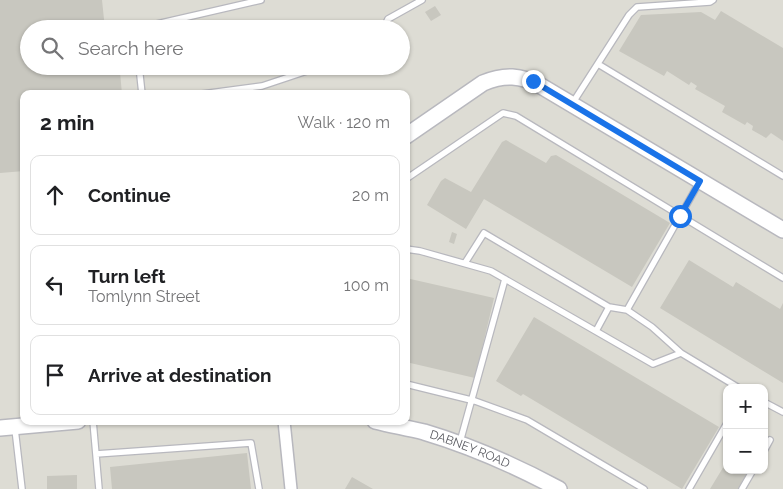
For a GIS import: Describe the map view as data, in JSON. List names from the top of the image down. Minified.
{"streets":{"street":["DABNEY ROAD"]},"page":{"search":"Search here","heading":["2 min","Walk · 120 m"],"list":[["Continue","20 m"],["Turn left","Tomlynn Street","100 m"],"Arrive at destination"],"map_buttons":["+","−"]}}
